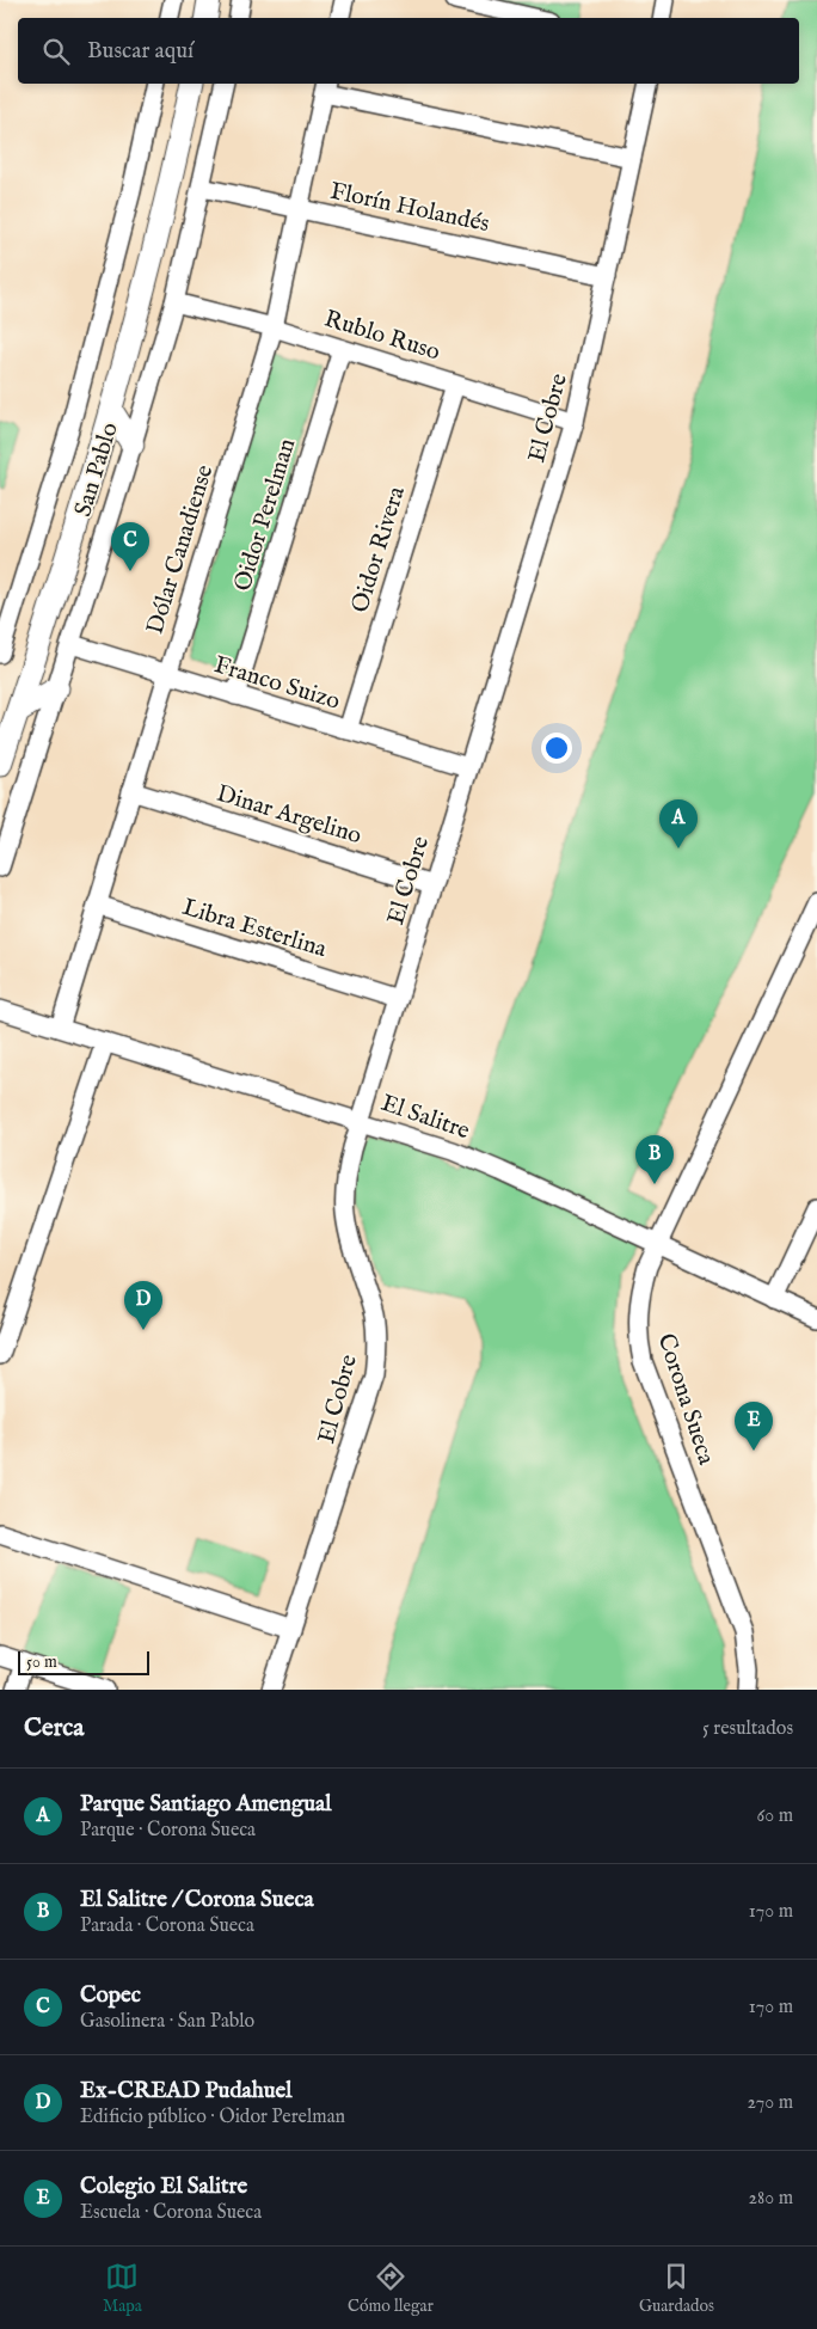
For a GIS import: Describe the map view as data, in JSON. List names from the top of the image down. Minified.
{"streets":{"main road":["San Pablo"],"street":["Florín Holandés","Rublo Ruso","El Cobre","Oidor Perelman","Dólar Canadiense","Oidor Rivera","Franco Suizo","Dinar Argelino","Libra Esterlina","El Salitre","Corona Sueca"]},"crossings":[["Florín Holandés","El Cobre"],["Florín Holandés","San Pablo"],["Florín Holandés","Dólar Canadiense"],["Rublo Ruso","El Cobre"],["Rublo Ruso","San Pablo"],["Rublo Ruso","Oidor Perelman"],["Rublo Ruso","Dólar Canadiense"],["Rublo Ruso","Oidor Rivera"],["El Cobre","Franco Suizo"],["El Cobre","Dinar Argelino"],["El Cobre","Libra Esterlina"],["El Cobre","El Salitre"],["San Pablo","Franco Suizo"],["Oidor Perelman","Franco Suizo"],["Dólar Canadiense","Franco Suizo"],["Dólar Canadiense","Dinar Argelino"],["Dólar Canadiense","Libra Esterlina"],["Dólar Canadiense","El Salitre"],["Oidor Rivera","Franco Suizo"],["El Salitre","Corona Sueca"]],"scale_bar":"50 m","page":{"search":"Buscar aquí","pins":["C","A","B","D","E"],"scale":"50 m","heading":["Cerca","5 resultados"],"list":[{"mark":"A","name":"Parque Santiago Amengual","note":"Parque · Corona Sueca","value":"60 m"},{"mark":"B","name":"El Salitre / Corona Sueca","note":"Parada · Corona Sueca","value":"170 m"},{"mark":"C","name":"Copec","note":"Gasolinera · San Pablo","value":"170 m"},{"mark":"D","name":"Ex-CREAD Pudahuel","note":"Edificio público · Oidor Perelman","value":"270 m"},{"mark":"E","name":"Colegio El Salitre","note":"Escuela · Corona Sueca","value":"280 m"}],"nav":["Mapa","Cómo llegar","Guardados"]}}
